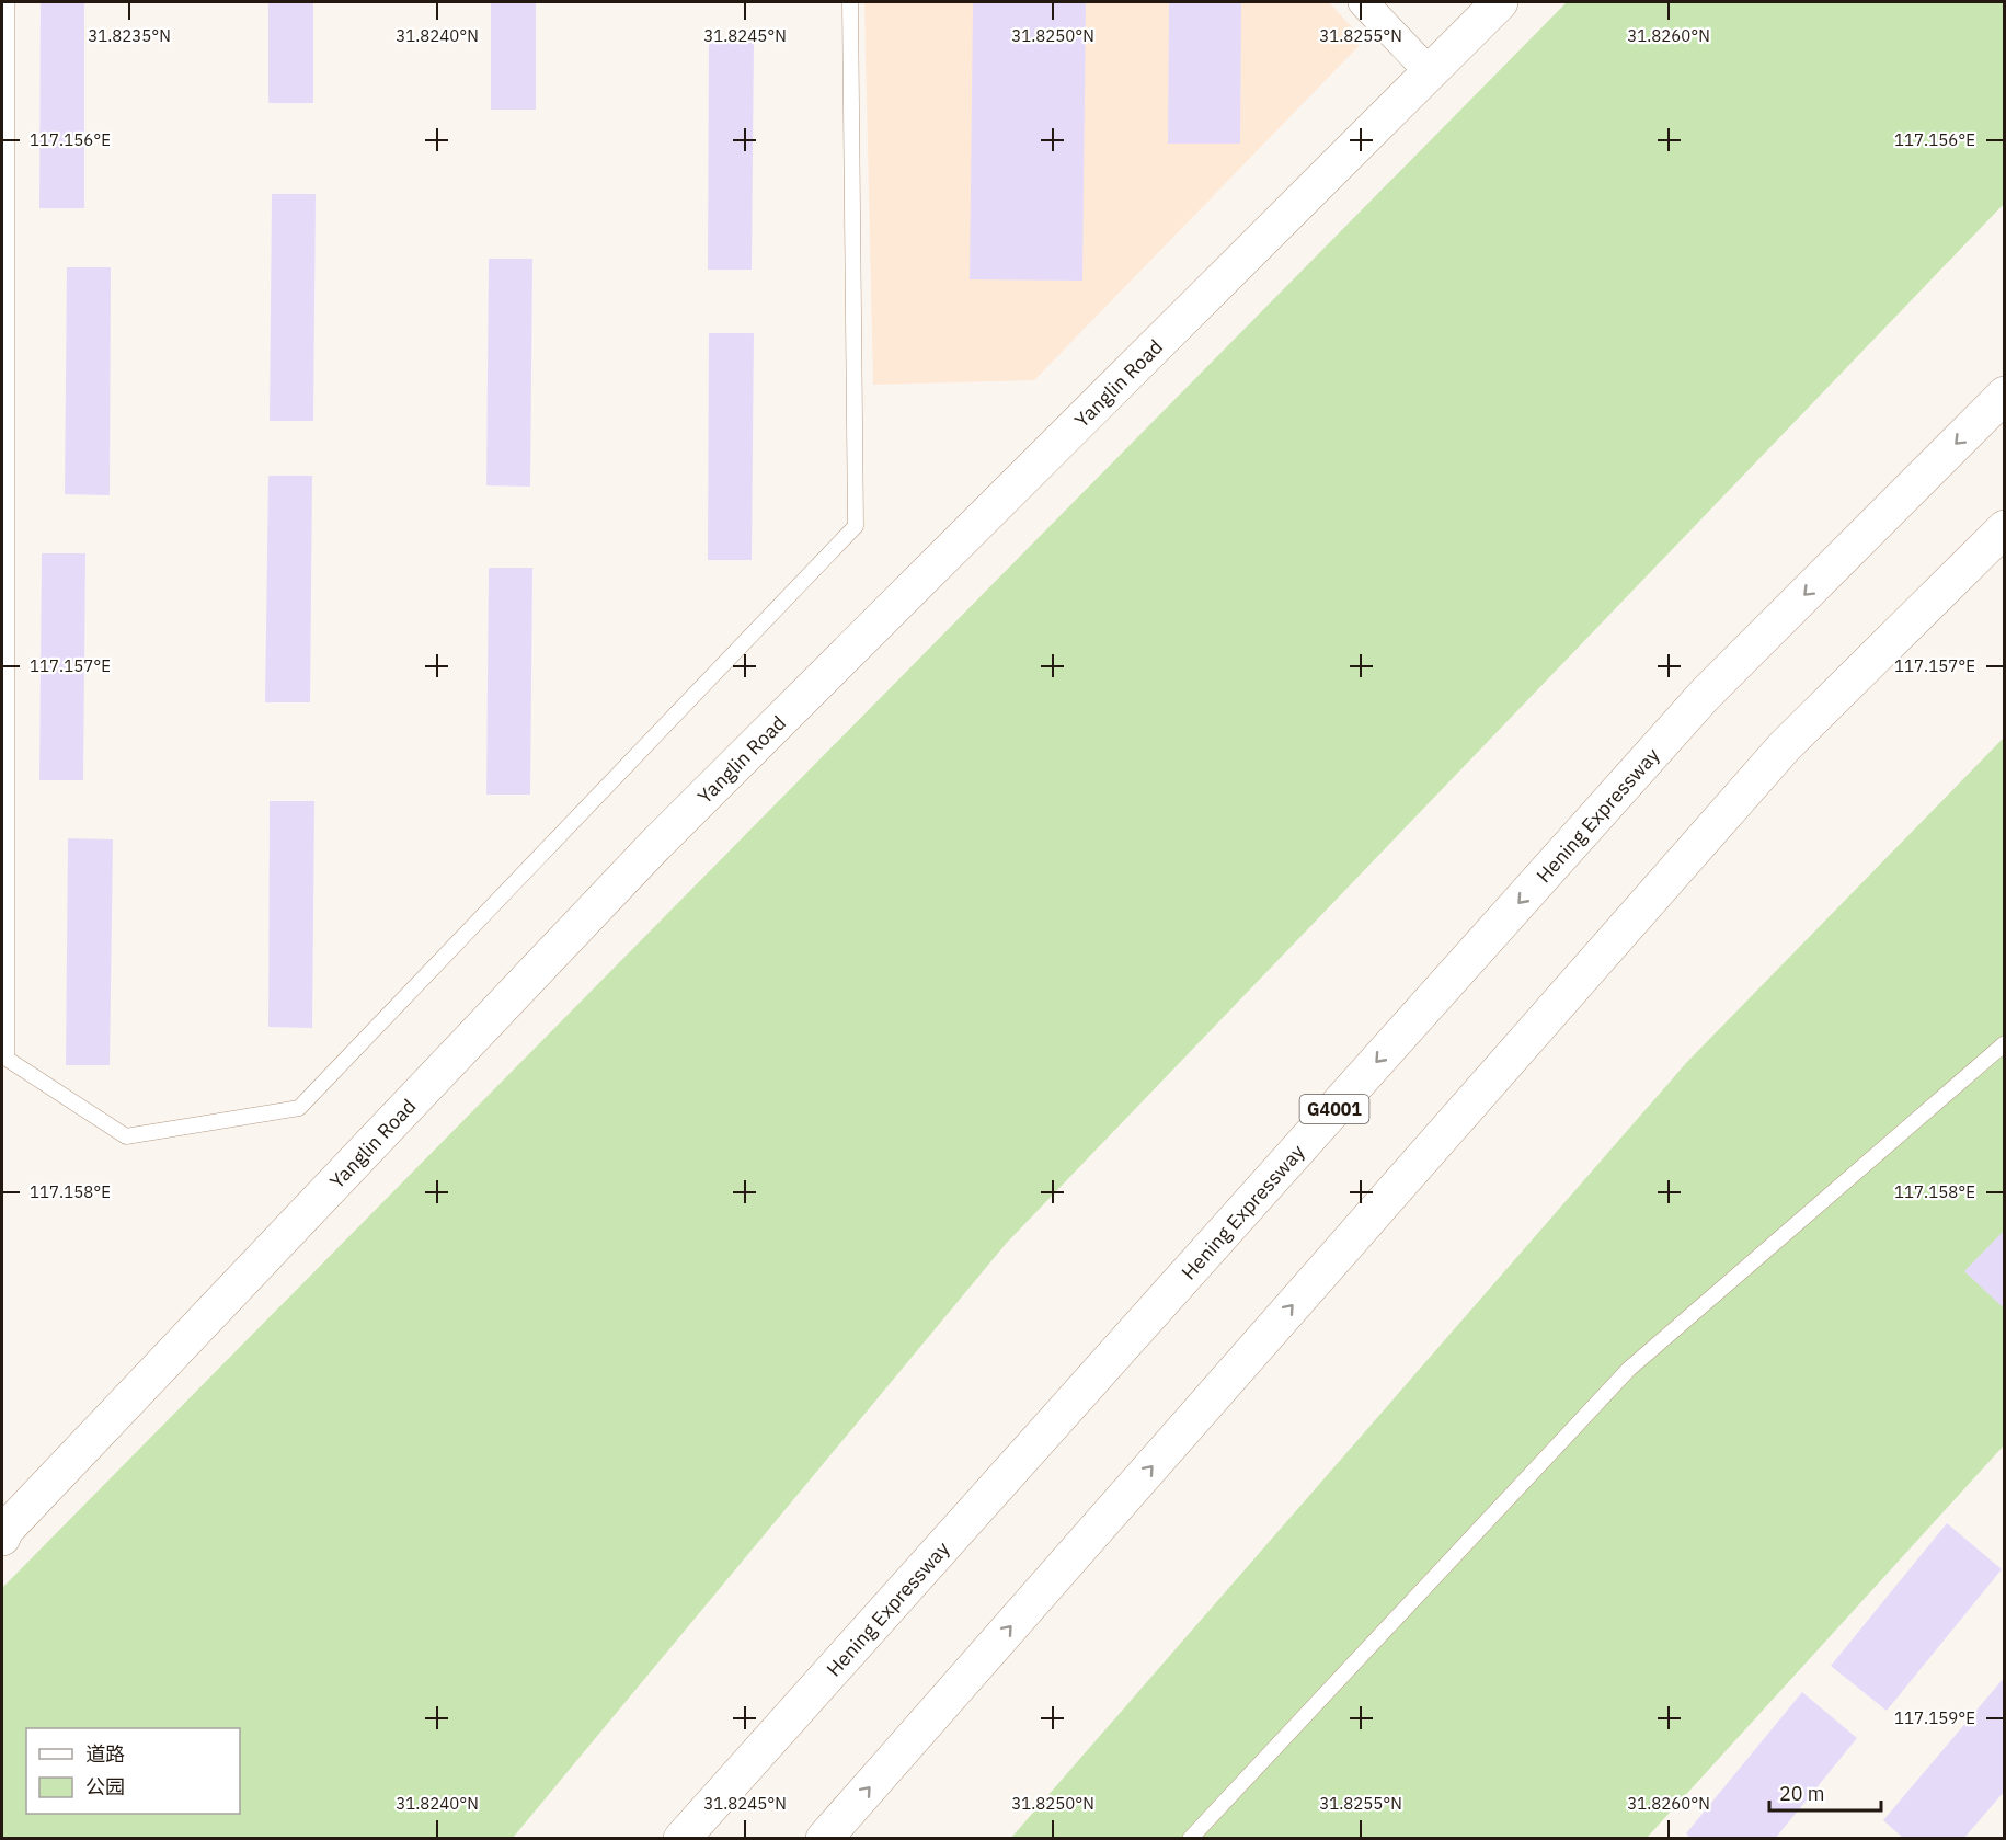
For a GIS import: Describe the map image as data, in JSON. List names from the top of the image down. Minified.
{"streets":{"main road":["Yanglin Road","Hening Expressway","G4001"]},"legend":["道路","公园"],"scale_bar":"20 m","coordinates":["31.8235°N","31.8240°N","31.8245°N","31.8250°N","31.8255°N","31.8260°N","117.156°E","117.157°E","117.158°E","117.159°E"]}
